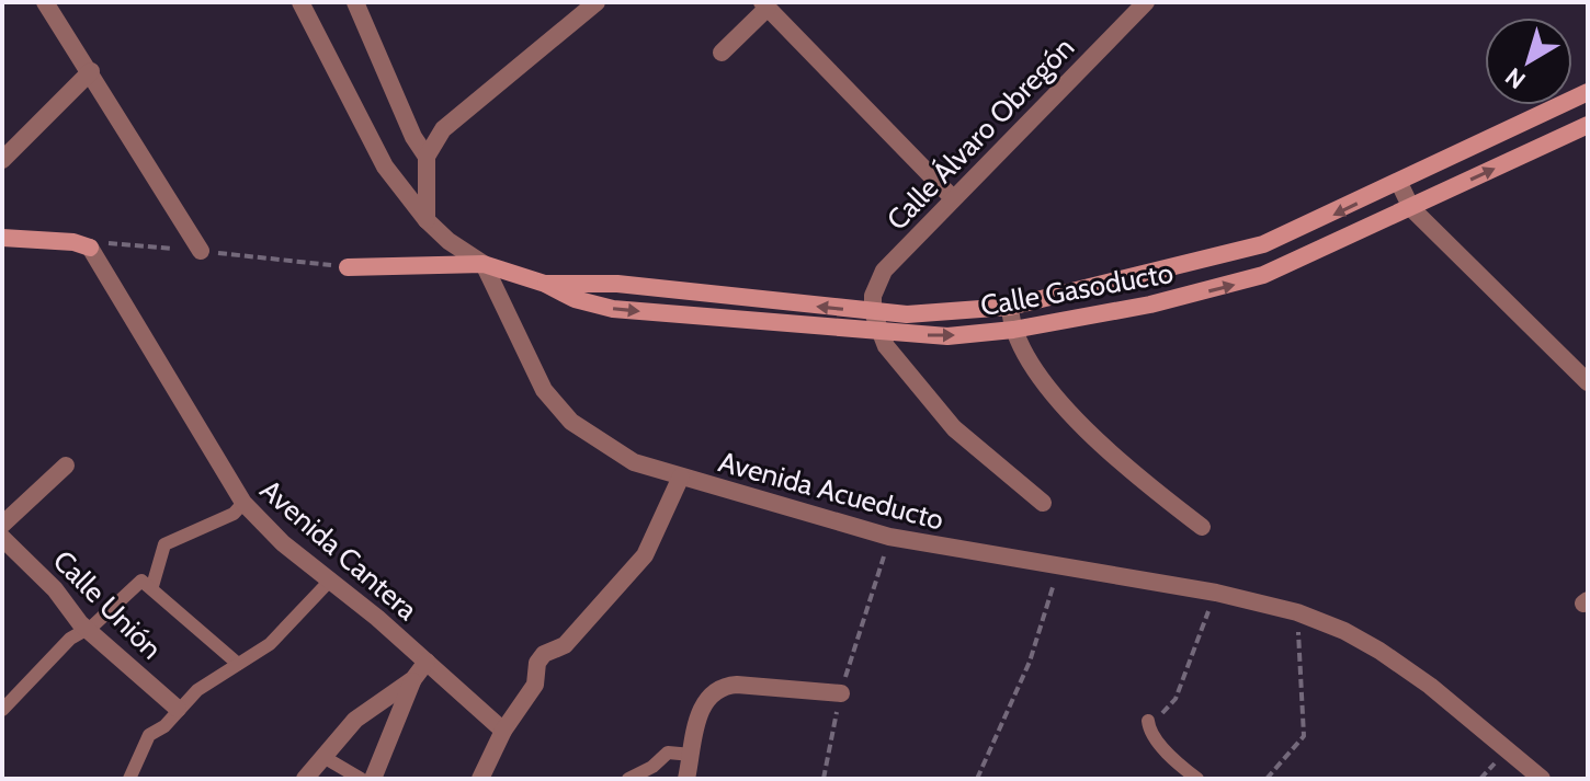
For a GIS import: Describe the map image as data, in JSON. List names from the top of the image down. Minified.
{"streets":{"main road":["Calle Gasoducto"],"street":["Calle Álvaro Obregón","Avenida Acueducto","Avenida Cantera","Calle Unión"]},"crossings":[["Calle Álvaro Obregón","Calle Gasoducto"],["Calle Gasoducto","Avenida Acueducto"]],"north":"bottom left"}
